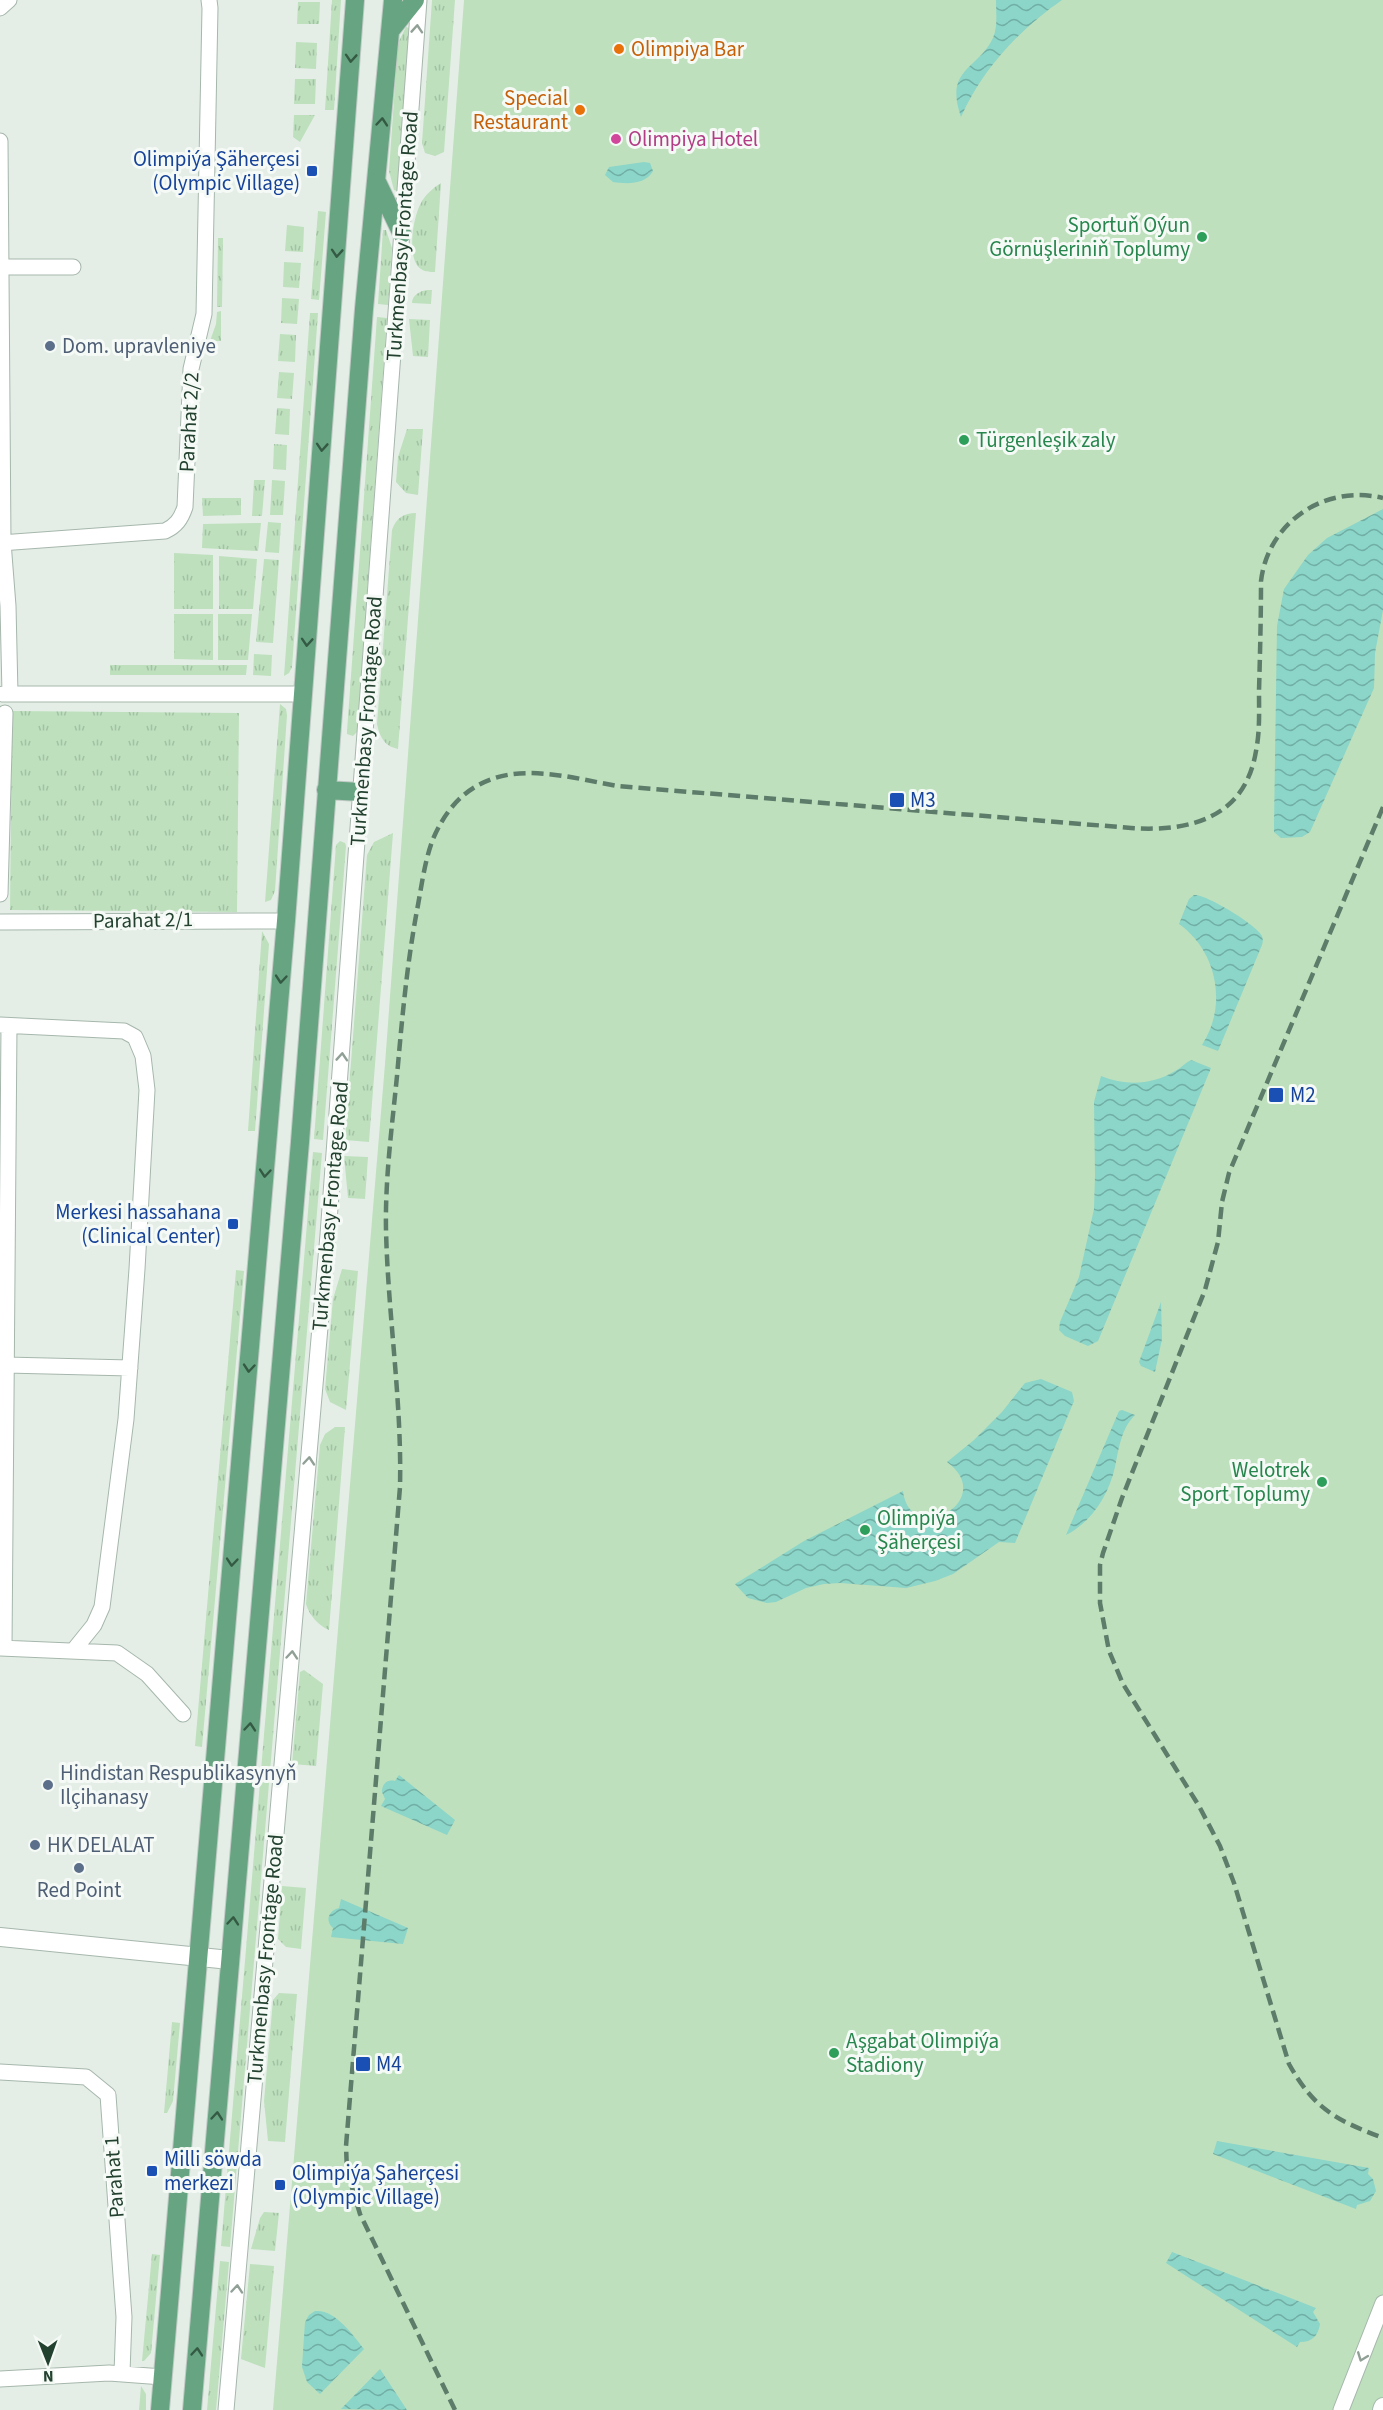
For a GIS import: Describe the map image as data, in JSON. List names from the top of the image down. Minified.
{"streets":{"street":["Turkmenbasy Frontage Road","Parahat 2/2","Parahat 2/1","Parahat 1"]},"one_way":["Turkmenbasy Frontage Road"],"places":{"other":["Olimpiya Bar","Special Restaurant","Olimpiya Hotel","Sportuň Oýun Görnüşleriniň Toplumy","Dom. upravleniye","Türgenleşik zaly","Welotrek Sport Toplumy","Olimpiýa Şäherçesi","Hindistan Respublikasynyň Ilçihanasy","HK DELALAT","Red Point","Aşgabat Olimpiýa Stadiony"],"transit":["Olimpiýa Şäherçesi (Olympic Village)","M3","M2","Merkesi hassahana (Clinical Center)","M4","Milli söwda merkezi","Olimpiýa Şaherçesi (Olympic Village)"]},"north":"bottom"}
